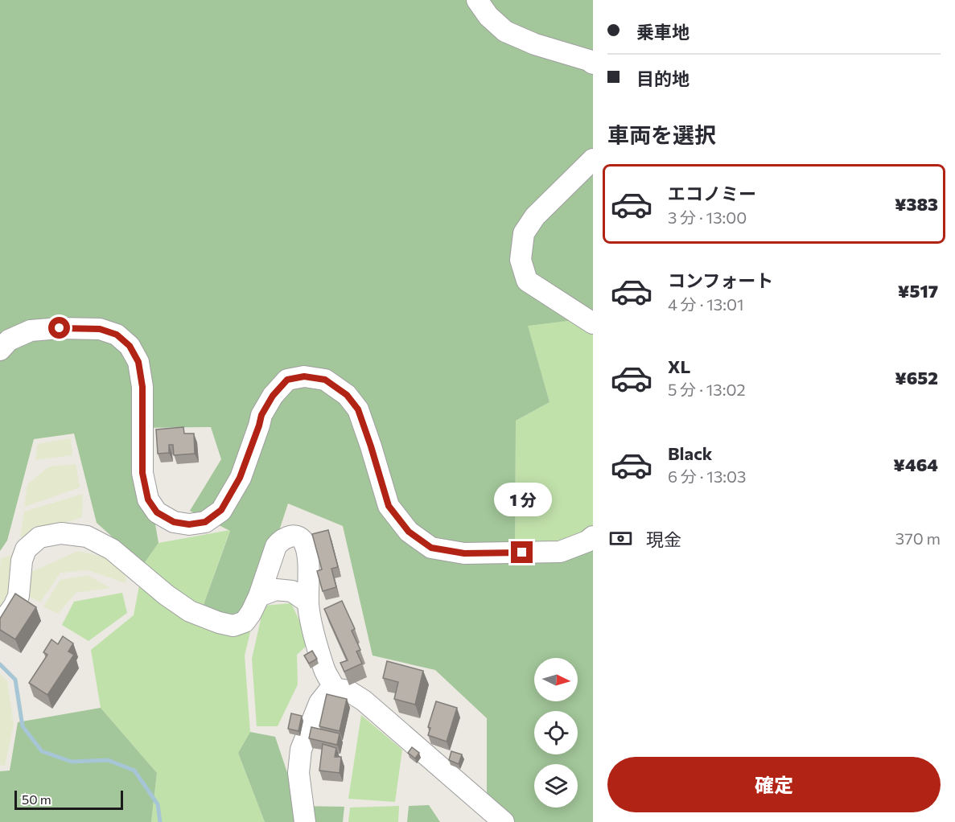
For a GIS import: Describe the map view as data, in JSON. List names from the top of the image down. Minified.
{"scale_bar":"50 m","north":"right","page":{"banner":["乗車地","目的地"],"heading":"車両を選択","list":[{"name":"エコノミー","note":"3 分 · 13:00","value":"¥383"},{"name":"コンフォート","note":"4 分 · 13:01","value":"¥517"},{"name":"XL","note":"5 分 · 13:02","value":"¥652"},{"name":"Black","note":"6 分 · 13:03","value":"¥464"}],"bubble":"1 分","pay":["現金","370 m"],"buttons":"確定","scale":"50 m"}}
